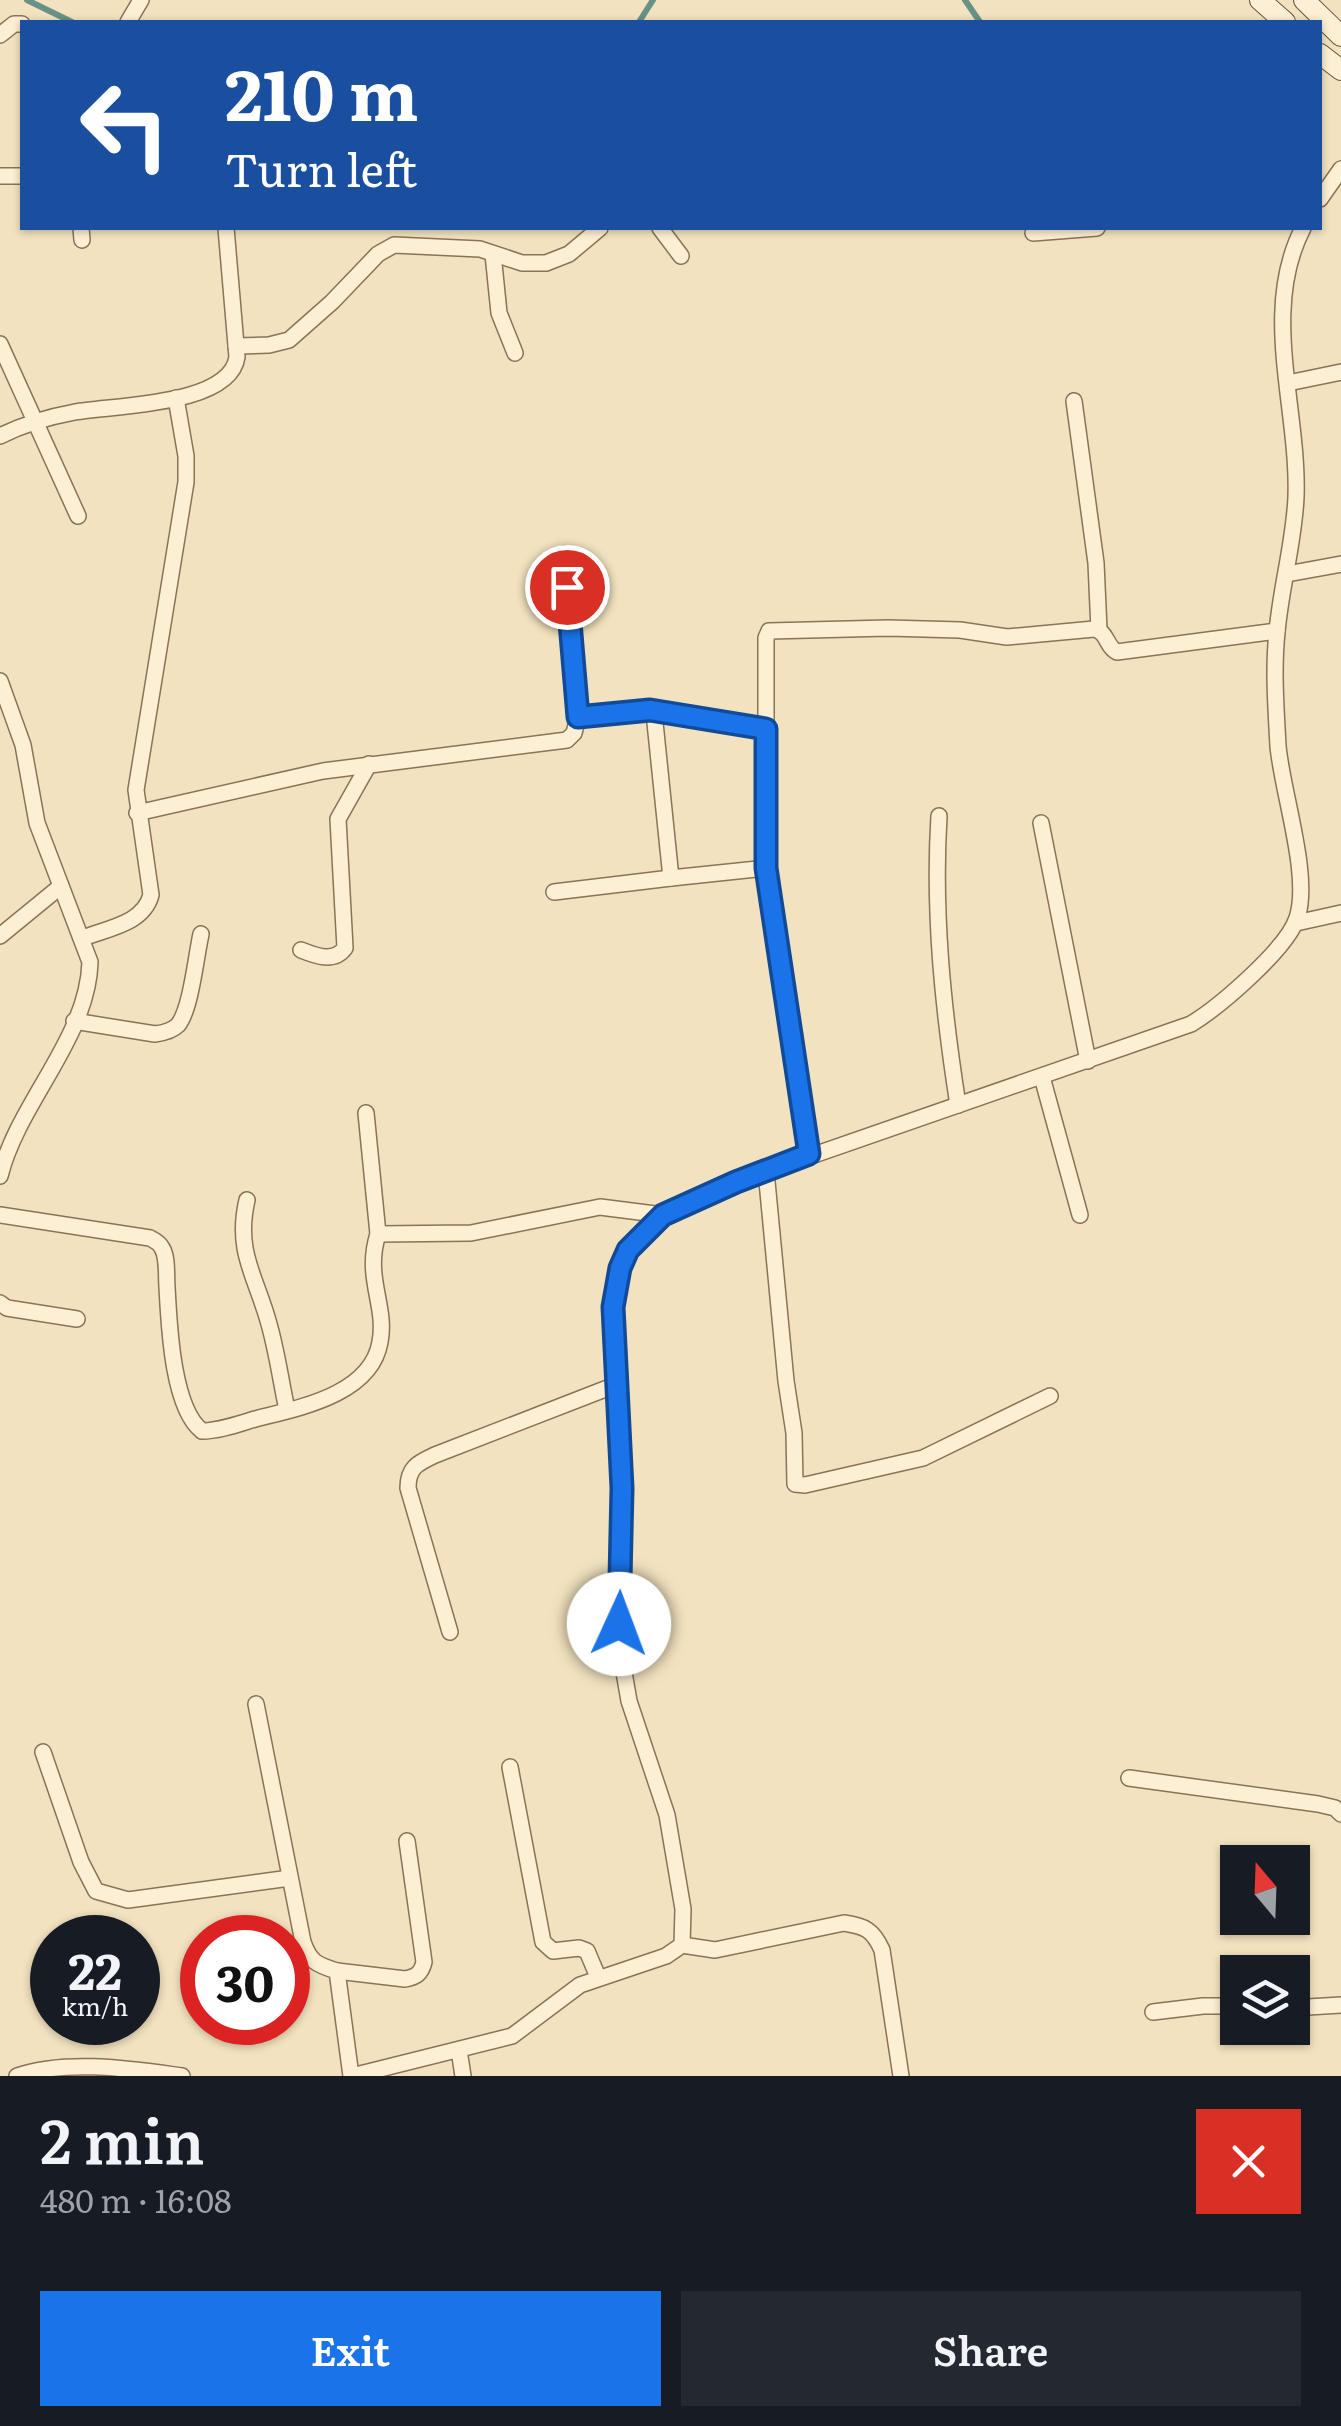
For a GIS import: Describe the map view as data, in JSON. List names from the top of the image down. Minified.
{"north":"top","page":{"turn":["210 m","Turn left"],"speed":"22 km/h","limit":"30","heading":["2 min","480 m · 16:08"],"buttons":["Exit","Share"]}}
